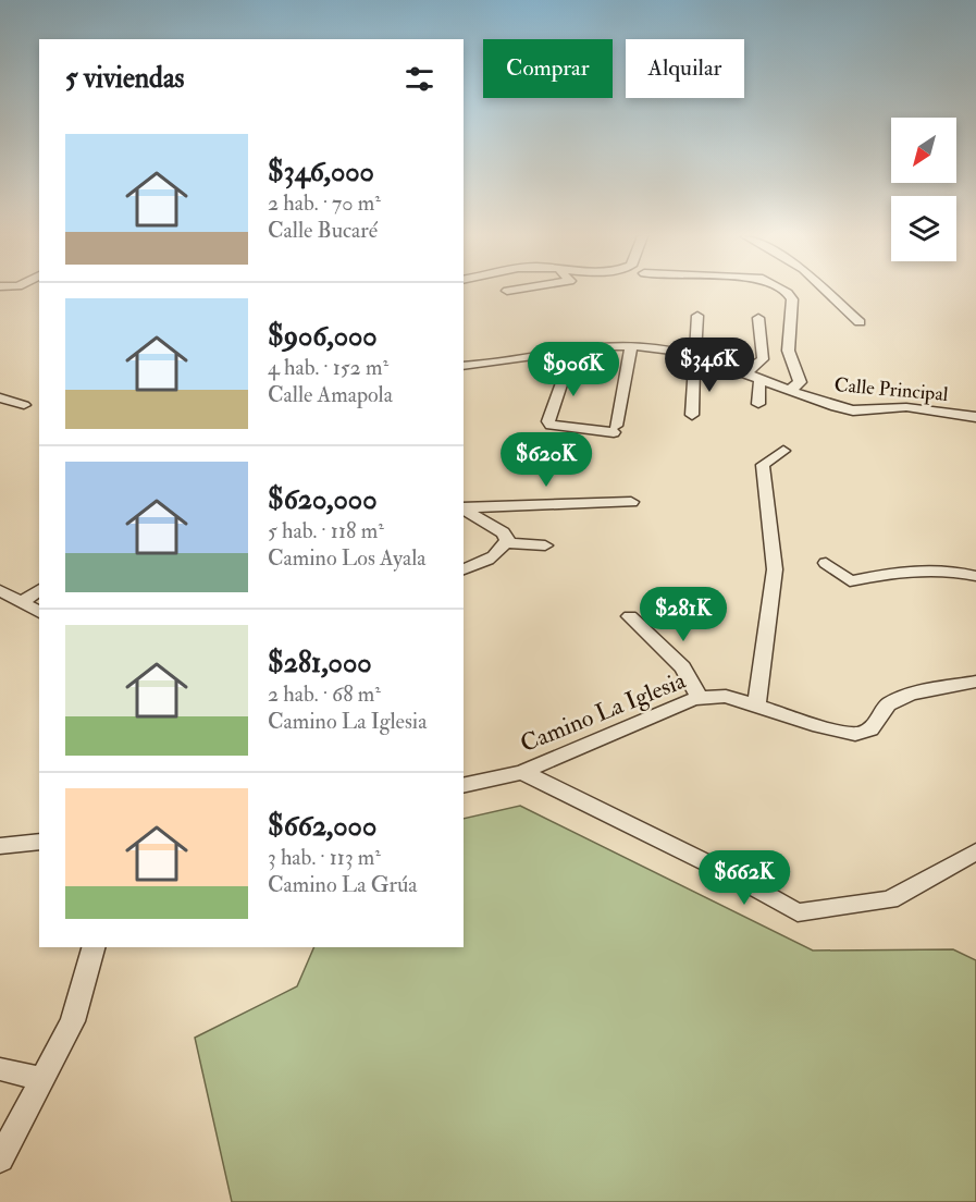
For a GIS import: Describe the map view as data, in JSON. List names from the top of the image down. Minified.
{"streets":{"street":["Calle Principal","Camino La Iglesia"]},"north":"bottom left","page":{"chip":["Comprar","Alquilar"],"heading":"5 viviendas","list":[{"name":"$346,000","note":"2 hab. · 70 m² · Calle Bucaré"},{"name":"$906,000","note":"4 hab. · 152 m² · Calle Amapola"},{"name":"$620,000","note":"5 hab. · 118 m² · Camino Los Ayala"},{"name":"$281,000","note":"2 hab. · 68 m² · Camino La Iglesia"},{"name":"$662,000","note":"3 hab. · 113 m² · Camino La Grúa"}],"price":["$346K","$906K","$620K","$281K","$662K"]}}
